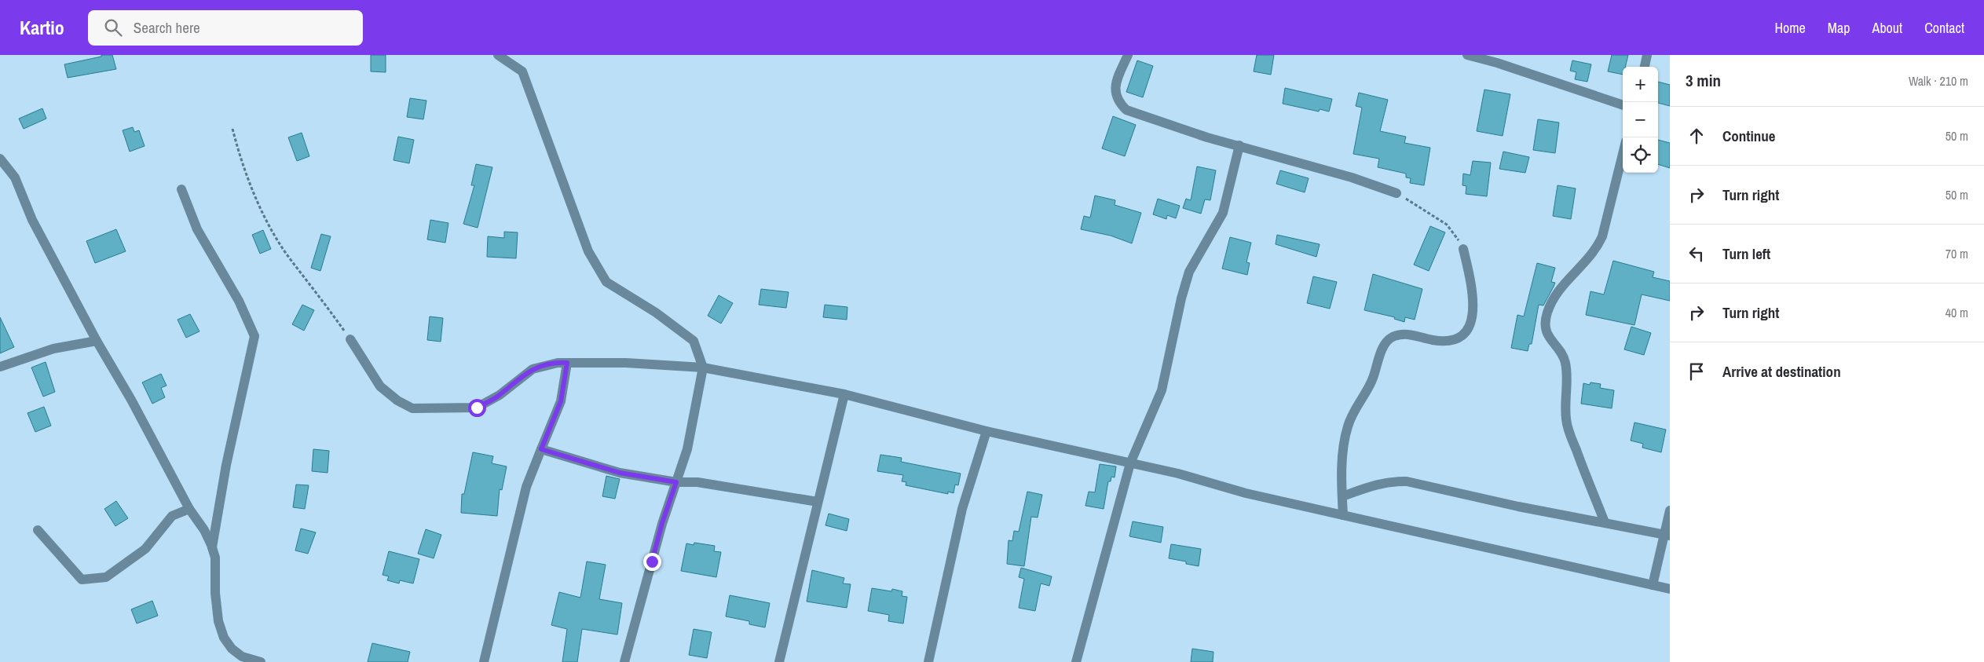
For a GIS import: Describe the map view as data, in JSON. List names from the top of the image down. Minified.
{"page":{"header":"Kartio","search":"Search here","nav":["Home","Map","About","Contact"],"heading":["3 min","Walk · 210 m"],"map_buttons":["+","−"],"list":[["Continue","50 m"],["Turn right","50 m"],["Turn left","70 m"],["Turn right","40 m"],"Arrive at destination"]}}
